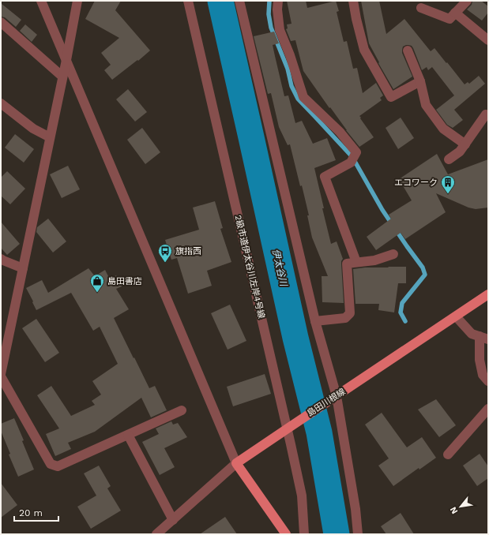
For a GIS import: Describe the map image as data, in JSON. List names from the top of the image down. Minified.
{"streets":{"main road":["島田川根線"],"street":["2級市道伊太谷川左岸4号線"]},"crossings":[["2級市道伊太谷川左岸4号線","島田川根線"]],"water":["伊太谷川"],"places":{"building":["エコワーク"],"bus stop":["旗指西"],"shop":["島田書店"]},"scale_bar":"20 m","north":"bottom left"}
